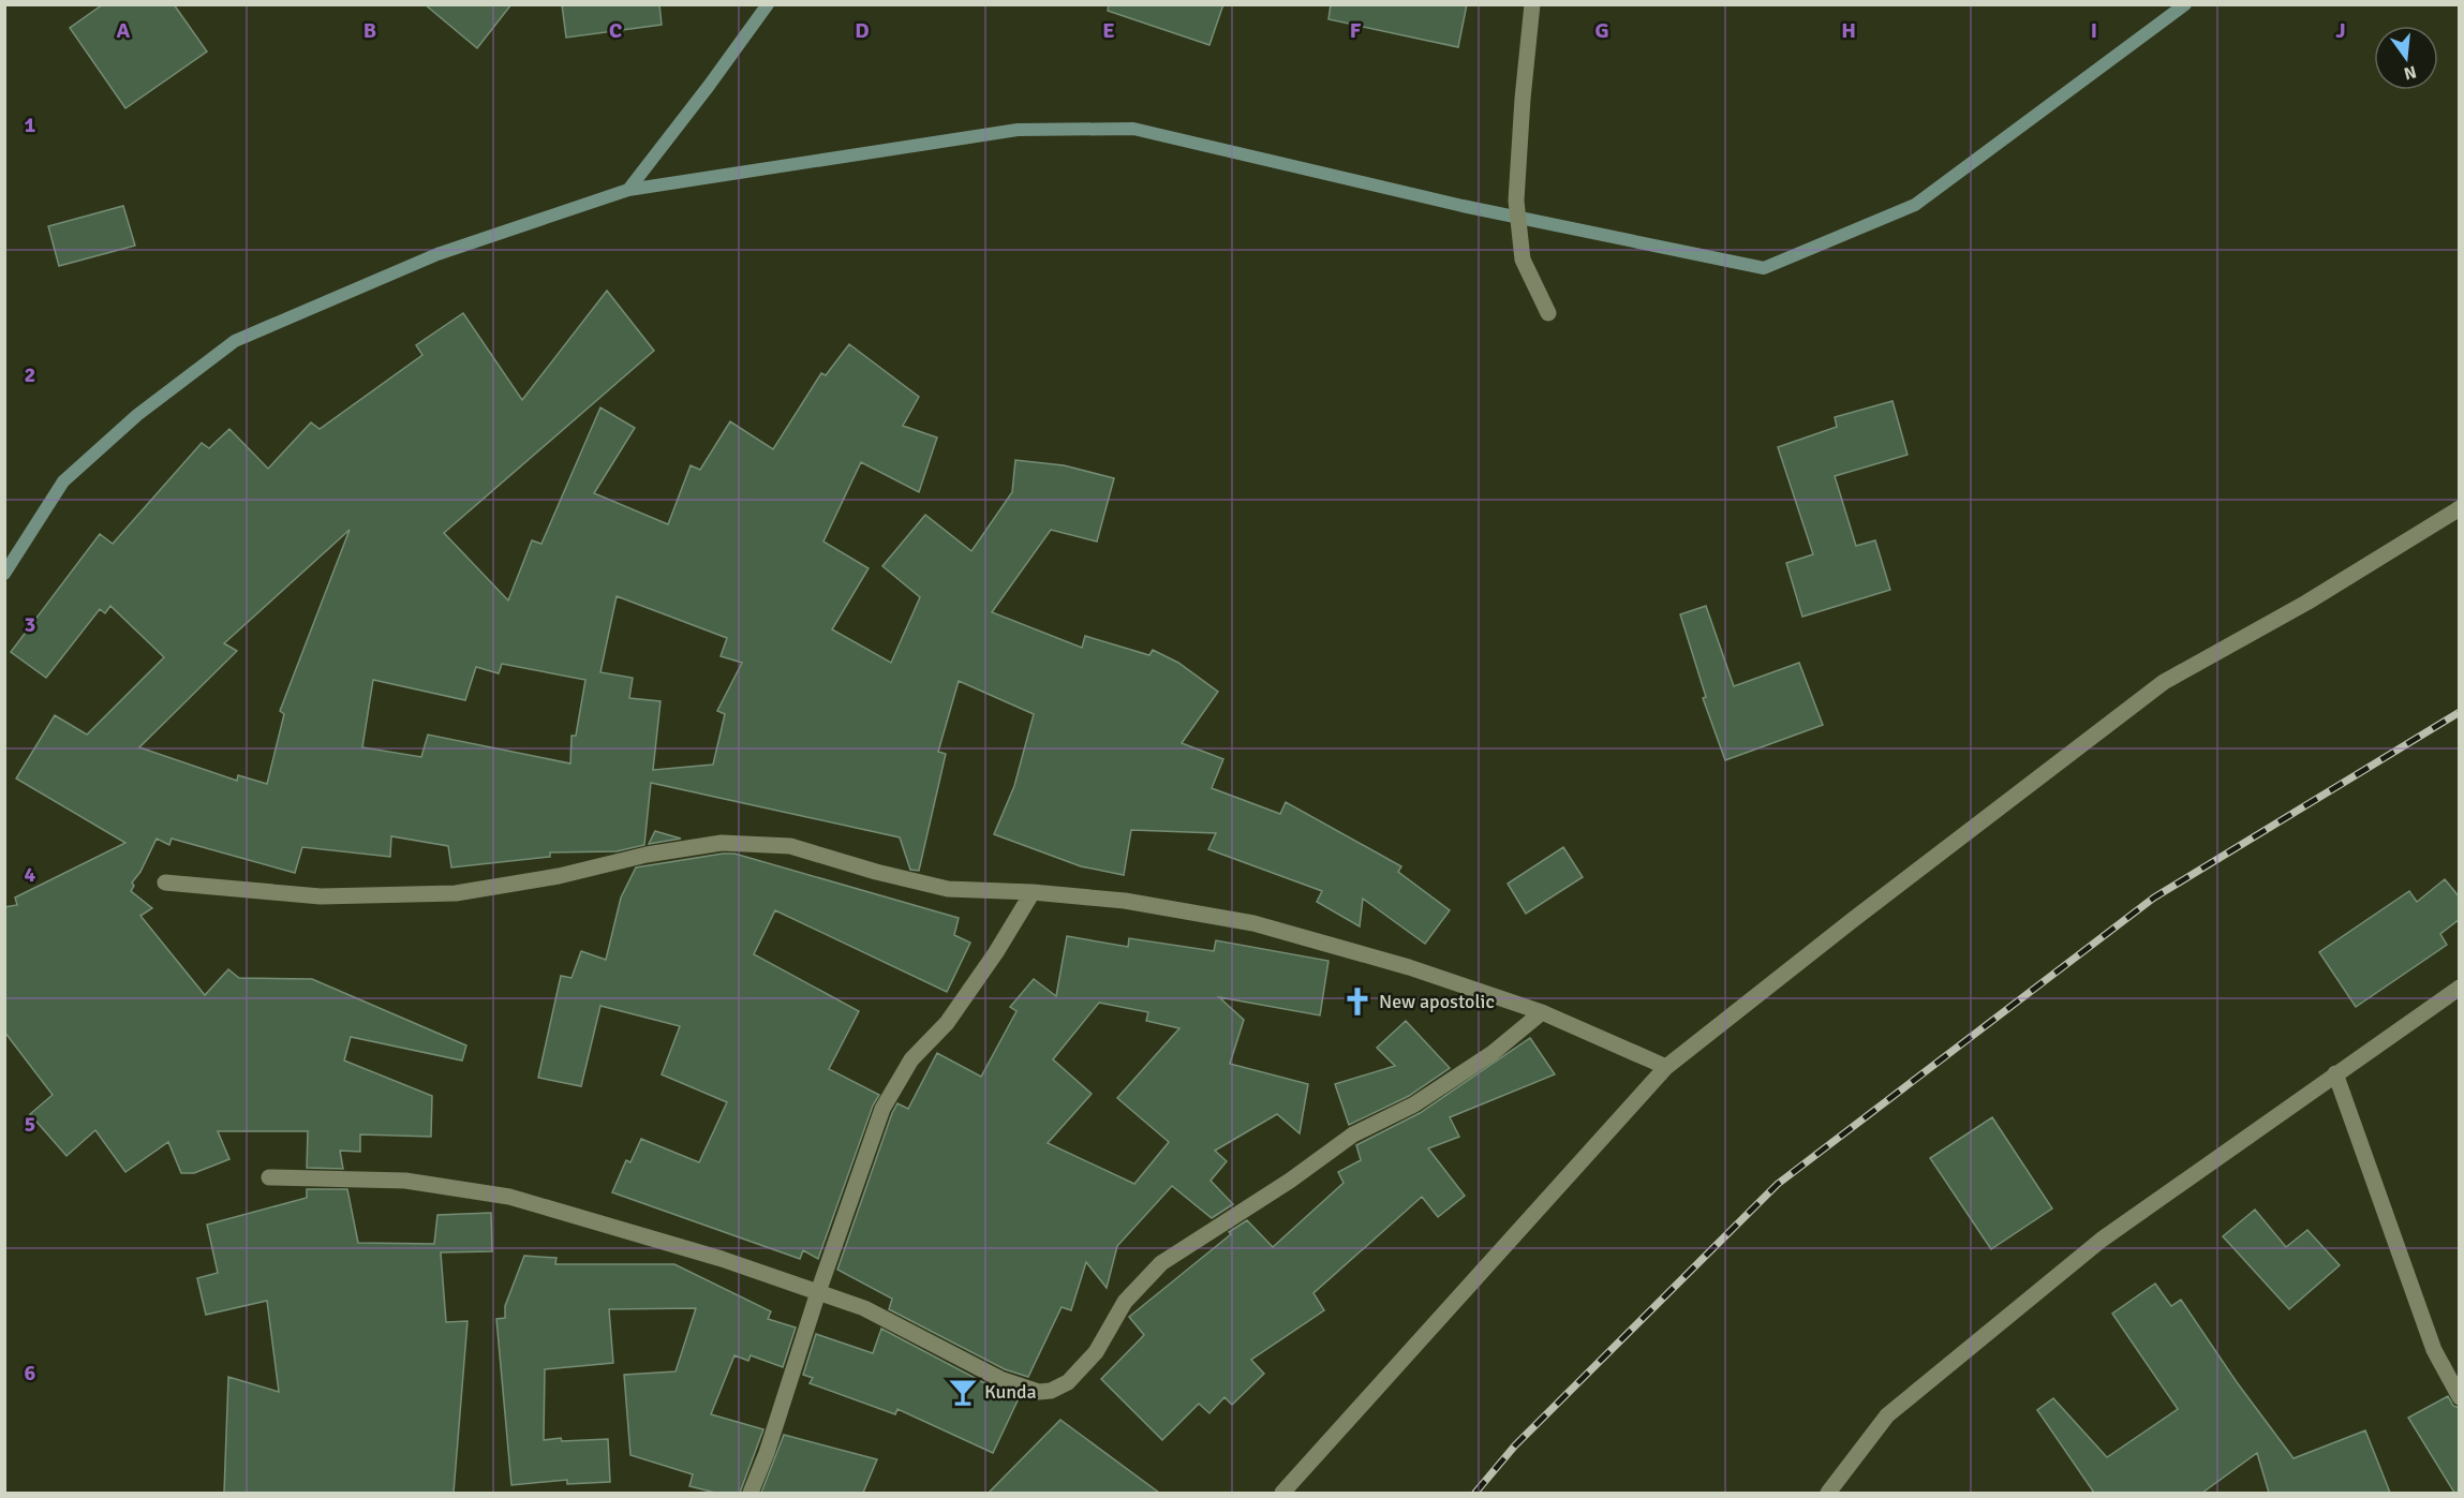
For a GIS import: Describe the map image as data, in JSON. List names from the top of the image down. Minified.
{"places":{"church":["New apostolic"],"bar":["Kunda"]},"north":"bottom","grid":{"columns":["A","B","C","D","E","F","G","H","I","J"],"rows":["1","2","3","4","5","6"]}}
